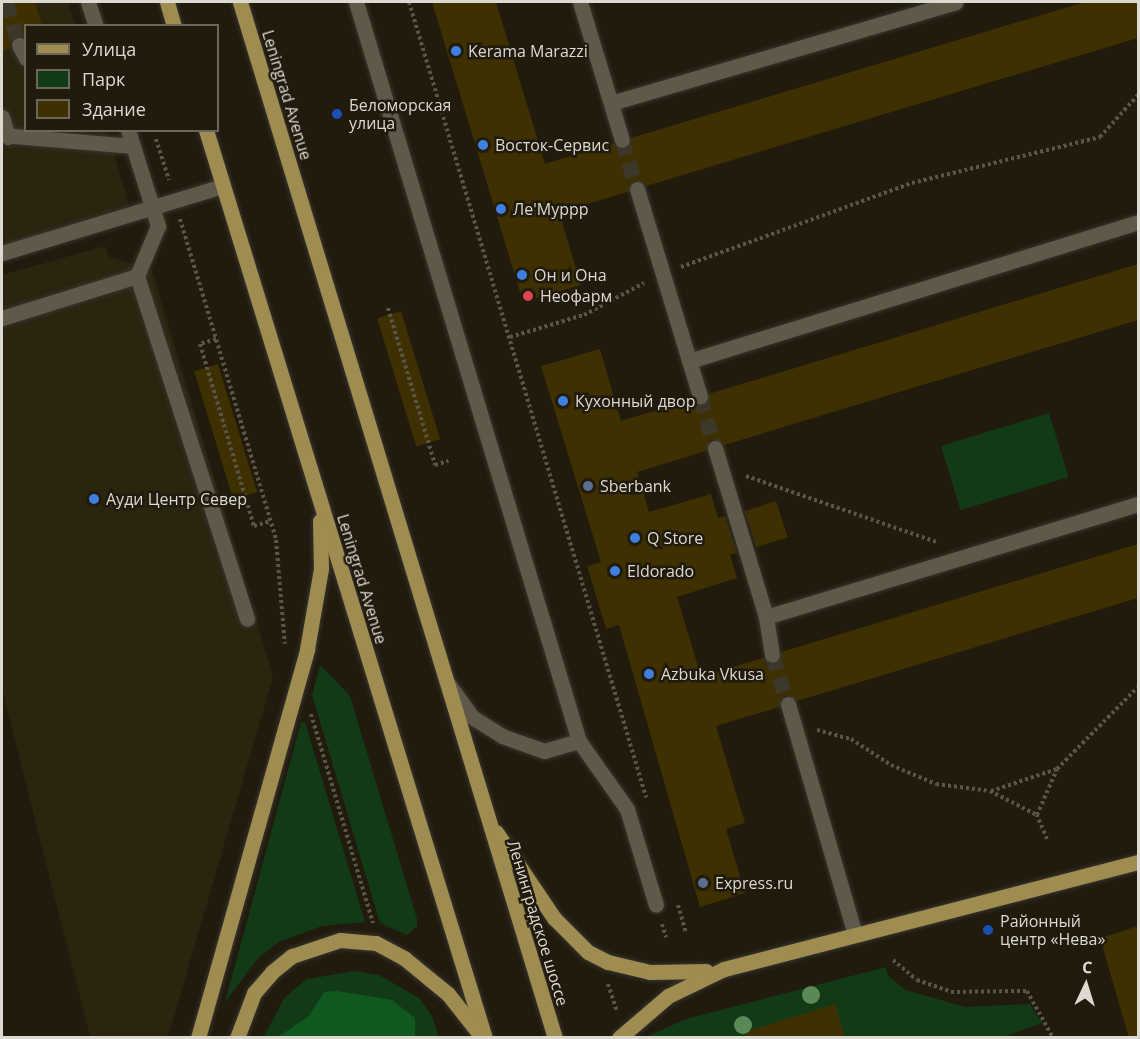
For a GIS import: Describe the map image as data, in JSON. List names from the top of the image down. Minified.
{"streets":{"main road":["Leningrad Avenue","Ленинградское шоссе"]},"crossings":[["Leningrad Avenue","Ленинградское шоссе"]],"places":["Kerama Marazzi","Беломорская улица","Восток-Сервис","Ле'Муррр","Он и Она","Неофарм","Кухонный двор","Sberbank","Ауди Центр Север","Q Store","Eldorado","Azbuka Vkusa","Express.ru","Районный центр «Нева»"],"legend":["Улица","Парк","Здание"],"north":"top"}
